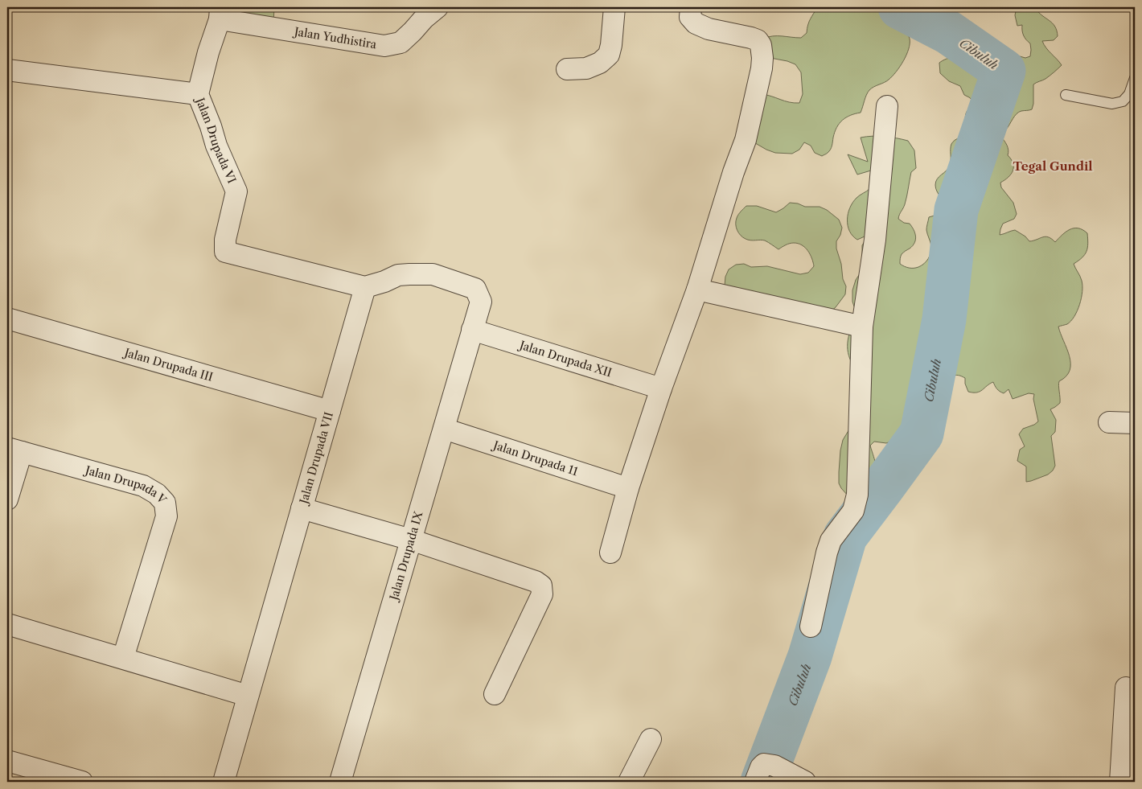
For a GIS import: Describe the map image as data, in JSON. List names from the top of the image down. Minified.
{"streets":{"street":["Jalan Yudhistira","Jalan Drupada VI","Jalan Drupada XII","Jalan Drupada III","Jalan Drupada VII","Jalan Drupada 11","Jalan Drupada V","Jalan Drupada IX"]},"crossings":[["Jalan Yudhistira","Jalan Drupada VI"],["Jalan Drupada VI","Jalan Drupada VII"],["Jalan Drupada XII","Jalan Drupada IX"],["Jalan Drupada III","Jalan Drupada VII"],["Jalan Drupada 11","Jalan Drupada IX"]],"districts":["Tegal Gundil"],"water":["Cibuluh"]}
